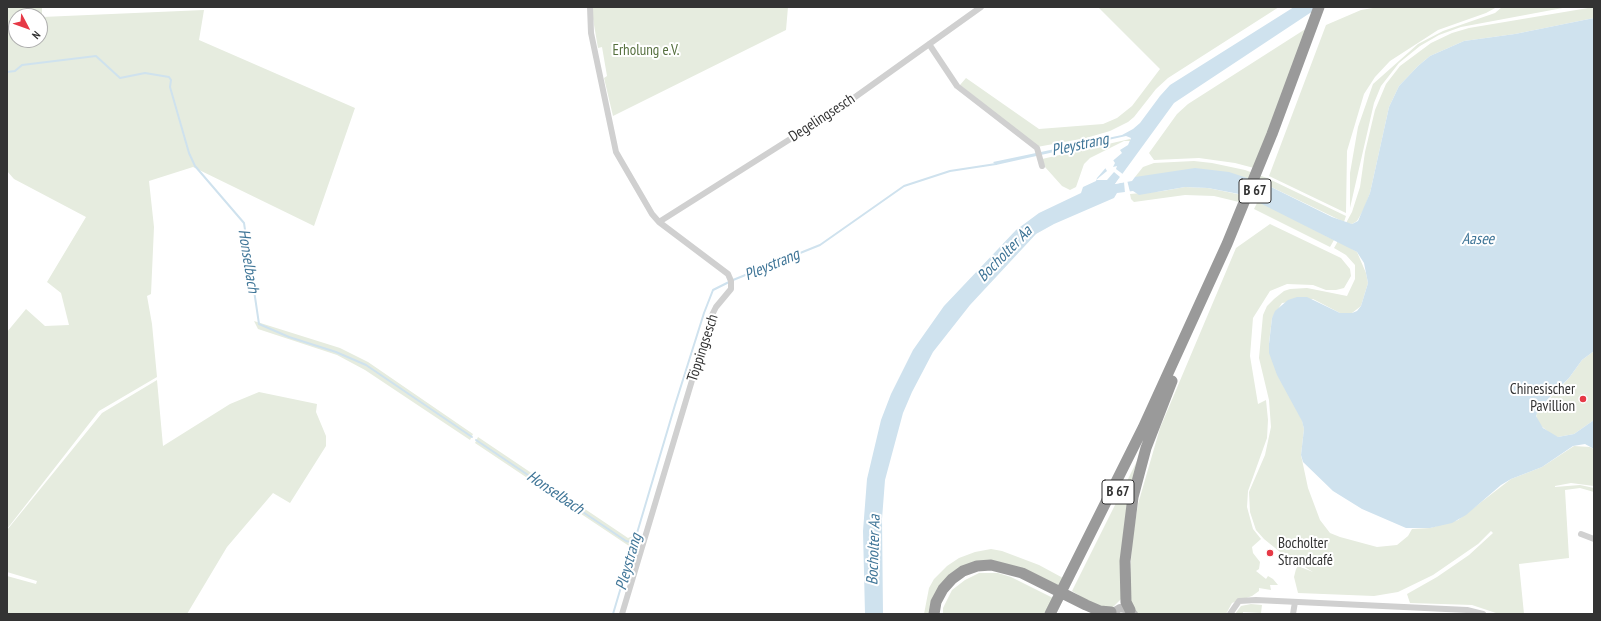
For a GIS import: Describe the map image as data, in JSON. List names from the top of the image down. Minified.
{"streets":{"highway":["B 67"],"street":["Degelingsesch","Töppingsesch"]},"crossings":[["Degelingsesch","Töppingsesch"]],"water":["Pleystrang","Aasee","Bocholter Aa","Honselbach"],"parks":["Erholung e.V."],"places":["Chinesischer Pavillion","Bocholter Strandcafé"],"north":"bottom right"}
